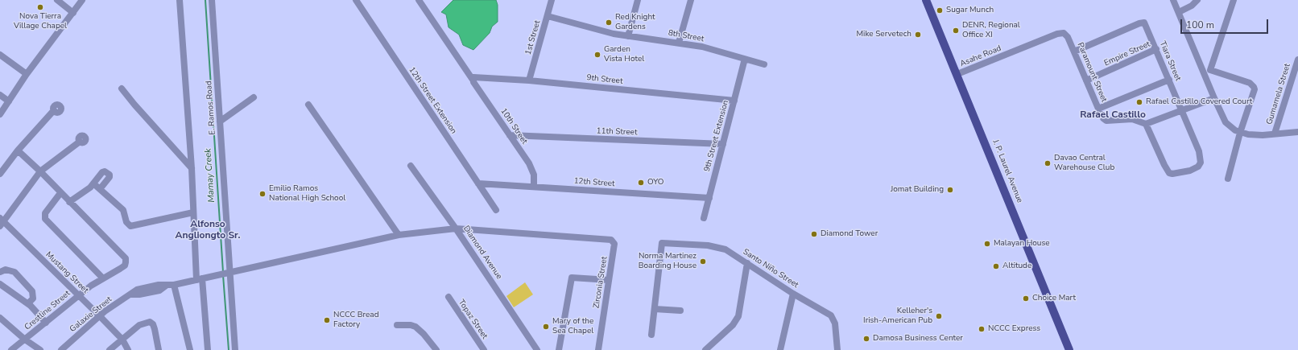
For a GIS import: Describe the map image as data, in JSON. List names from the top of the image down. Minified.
{"streets":{"main road":["J. P. Laurel Avenue"],"street":["8th Street","1st Street","Empire Street","Asahe Road","Tiara Street","Paramount Street","9th Street","Gumamela Street","12th Street Extension","E. Ramos Road","10th Street","11th Street","9th Street Extension","12th Street","Diamond Avenue","Santo Niño Street","Mustang Street","Zirconia Street","Crestline Street","Galaxie Street","Topaz Street"]},"crossings":[["8th Street","1st Street"],["8th Street","9th Street Extension"],["1st Street","9th Street"],["Empire Street","Tiara Street"],["Empire Street","Paramount Street"],["Asahe Road","Paramount Street"],["Asahe Road","J. P. Laurel Avenue"],["Tiara Street","Paramount Street"],["9th Street","10th Street"],["9th Street","9th Street Extension"],["12th Street Extension","12th Street"],["10th Street","11th Street"],["10th Street","12th Street"],["11th Street","9th Street Extension"],["9th Street Extension","12th Street"],["Diamond Avenue","Zirconia Street"],["Mustang Street","Crestline Street"],["Mustang Street","Galaxie Street"]],"districts":["Rafael Castillo","Alfonso Angliongto Sr."],"water":["Mamay Creek"],"places":["Nova Tierra Village Chapel","Sugar Munch","Red Knight Gardens","DENR, Regional Office XI","Mike Servetech","Garden Vista Hotel","Rafael Castillo Covered Court","Davao Central Warehouse Club","OYO","Jomat Building","Emilio Ramos National High School","Diamond Tower","Malayan House","Norma Martinez Boarding House","Altitude","Choice Mart","Kelleher's Irish-American Pub","NCCC Bread Factory","Mary of the Sea Chapel","NCCC Express","Damosa Business Center"],"scale_bar":"100 m"}
